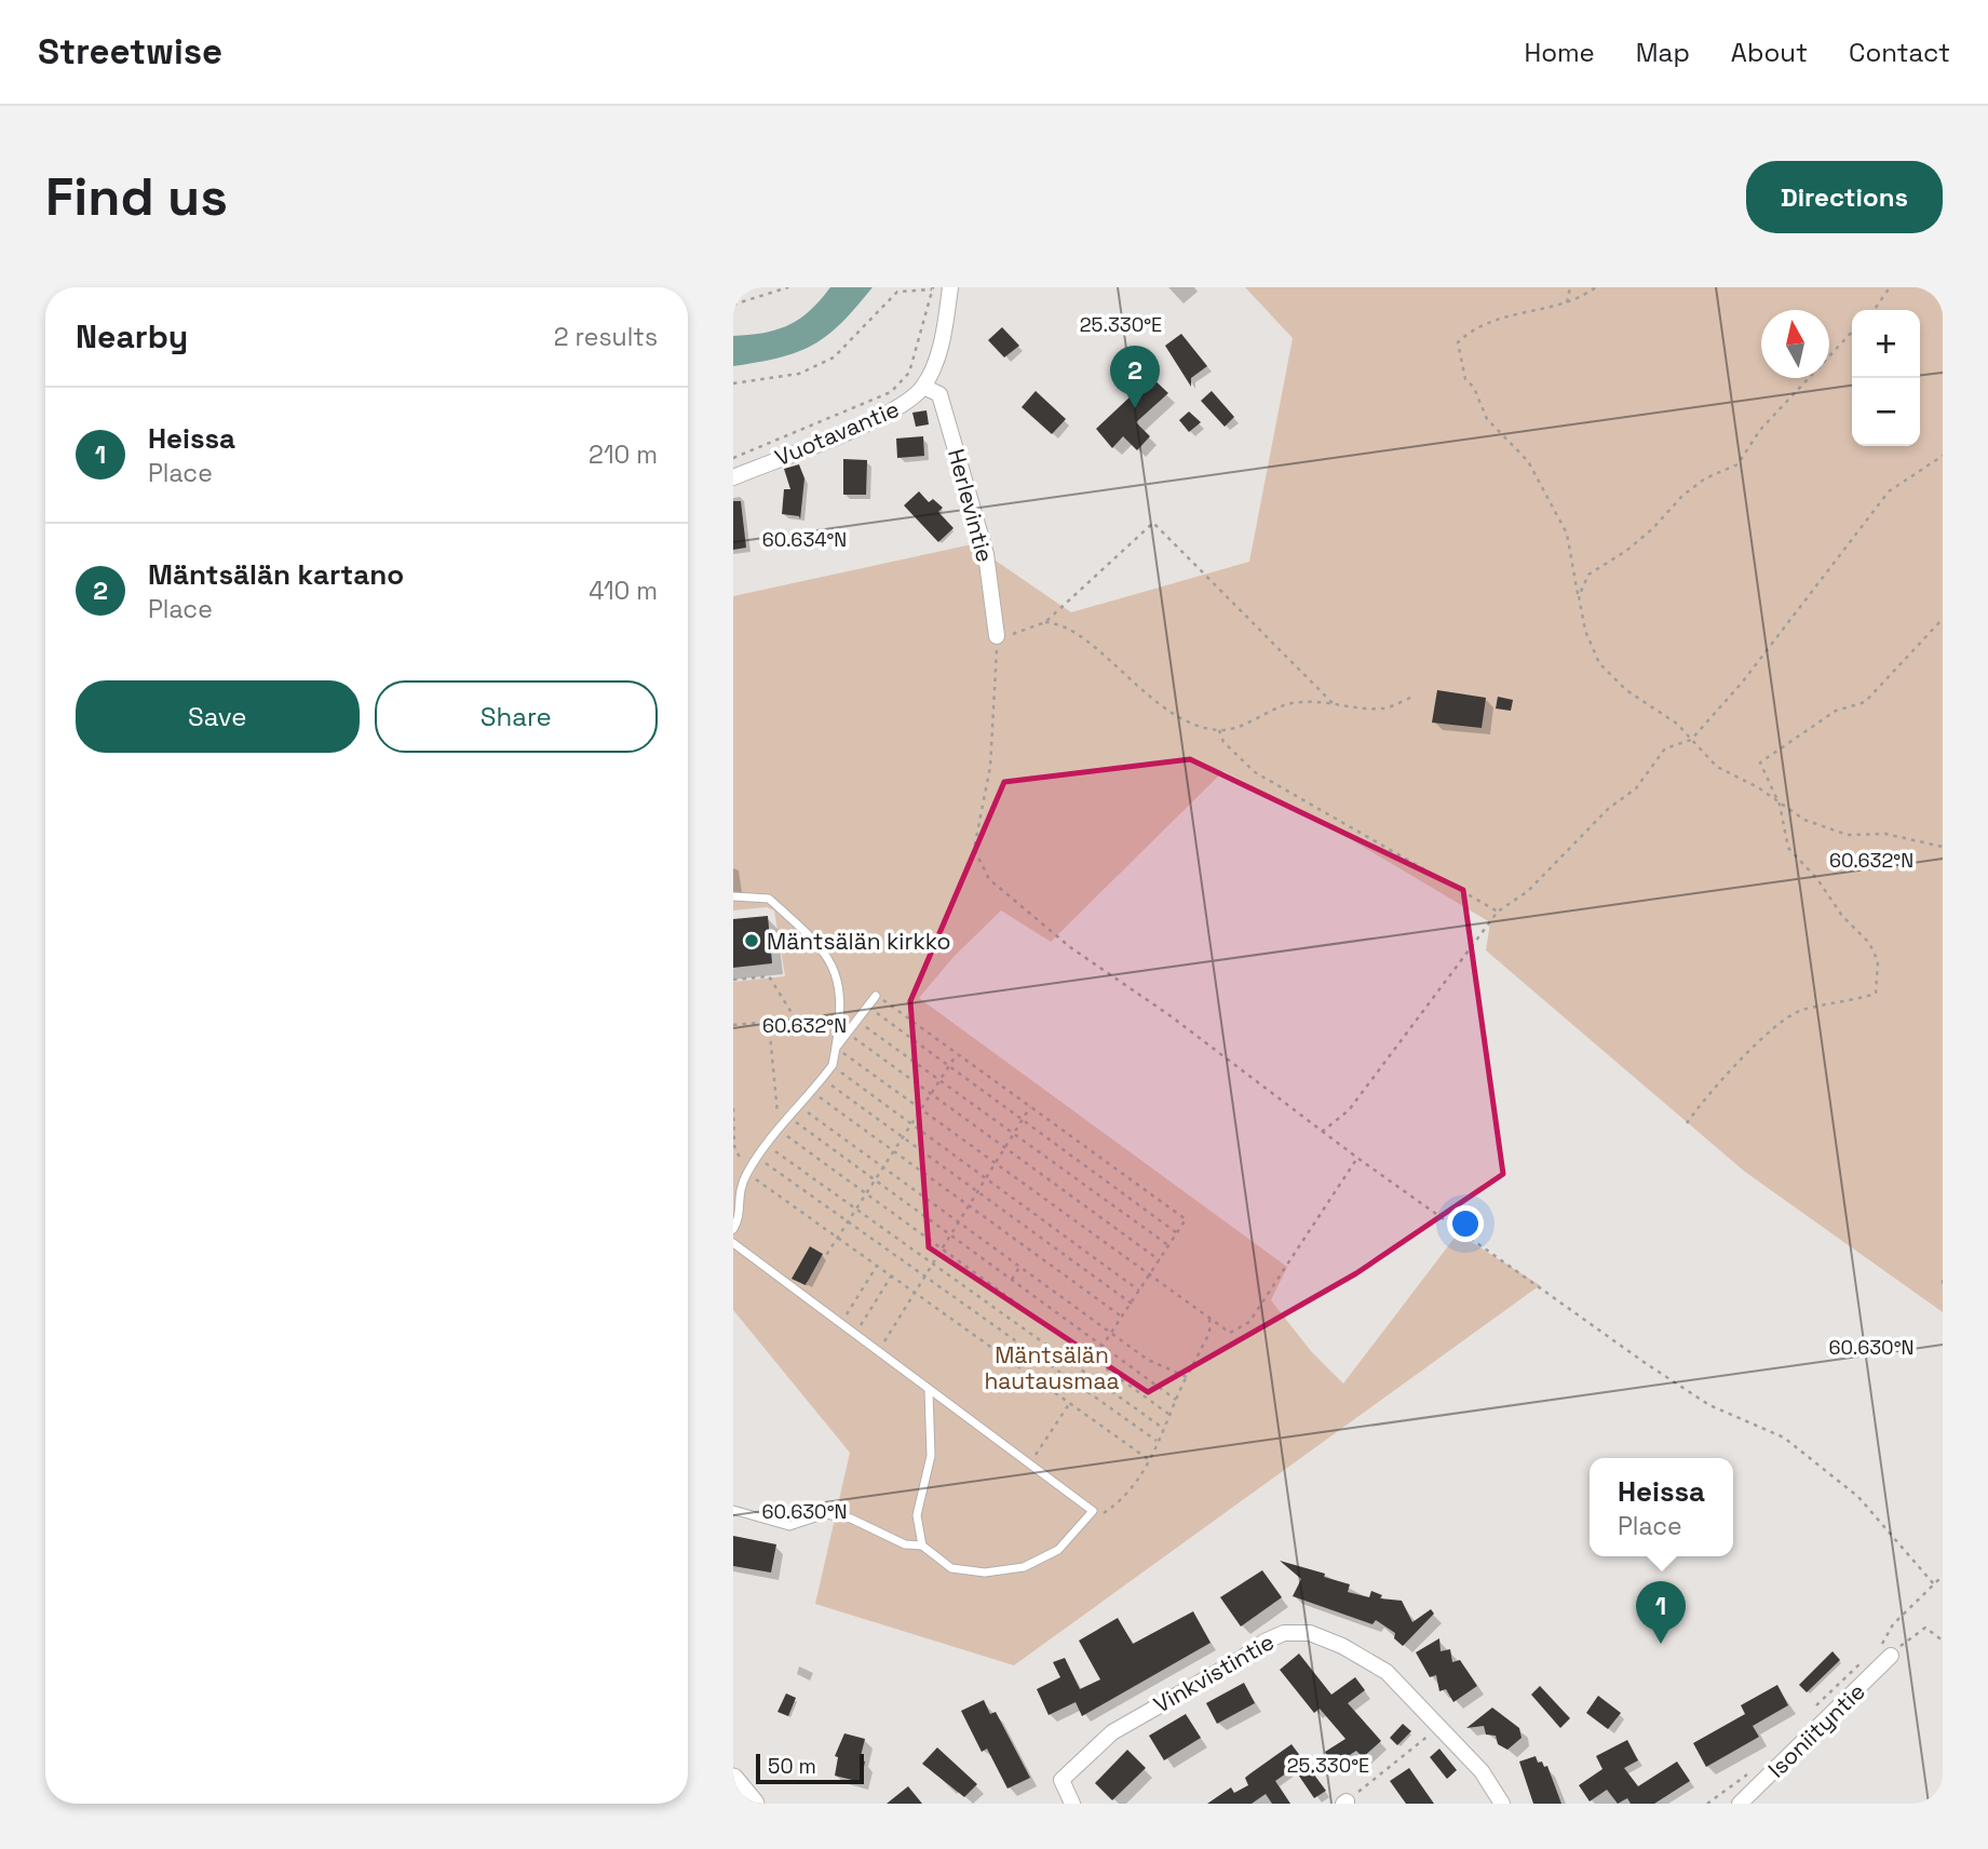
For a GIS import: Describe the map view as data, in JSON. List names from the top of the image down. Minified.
{"streets":{"street":["Vuotavantie","Herlevintie","Vinkvistintie","Isoniityntie"]},"crossings":[["Vuotavantie","Herlevintie"]],"parks":["Mäntsälän hautausmaa"],"places":["Mäntsälän kirkko"],"scale_bar":"50 m","north":"top","page":{"header":"Streetwise","nav":["Home","Map","About","Contact"],"buttons":["Directions",["Save","Share"]],"title":"Find us","heading":["Nearby","2 results"],"map_buttons":["+","−"],"pins":["2","1"],"list":[{"mark":"1","name":"Heissa","note":"Place","value":"210 m"},{"mark":"2","name":"Mäntsälän kartano","note":"Place","value":"410 m"}],"popup":["Heissa","Place"],"scale":"50 m"},"coordinates":["25.330°E","60.634°N","60.632°N","60.630°N"]}
